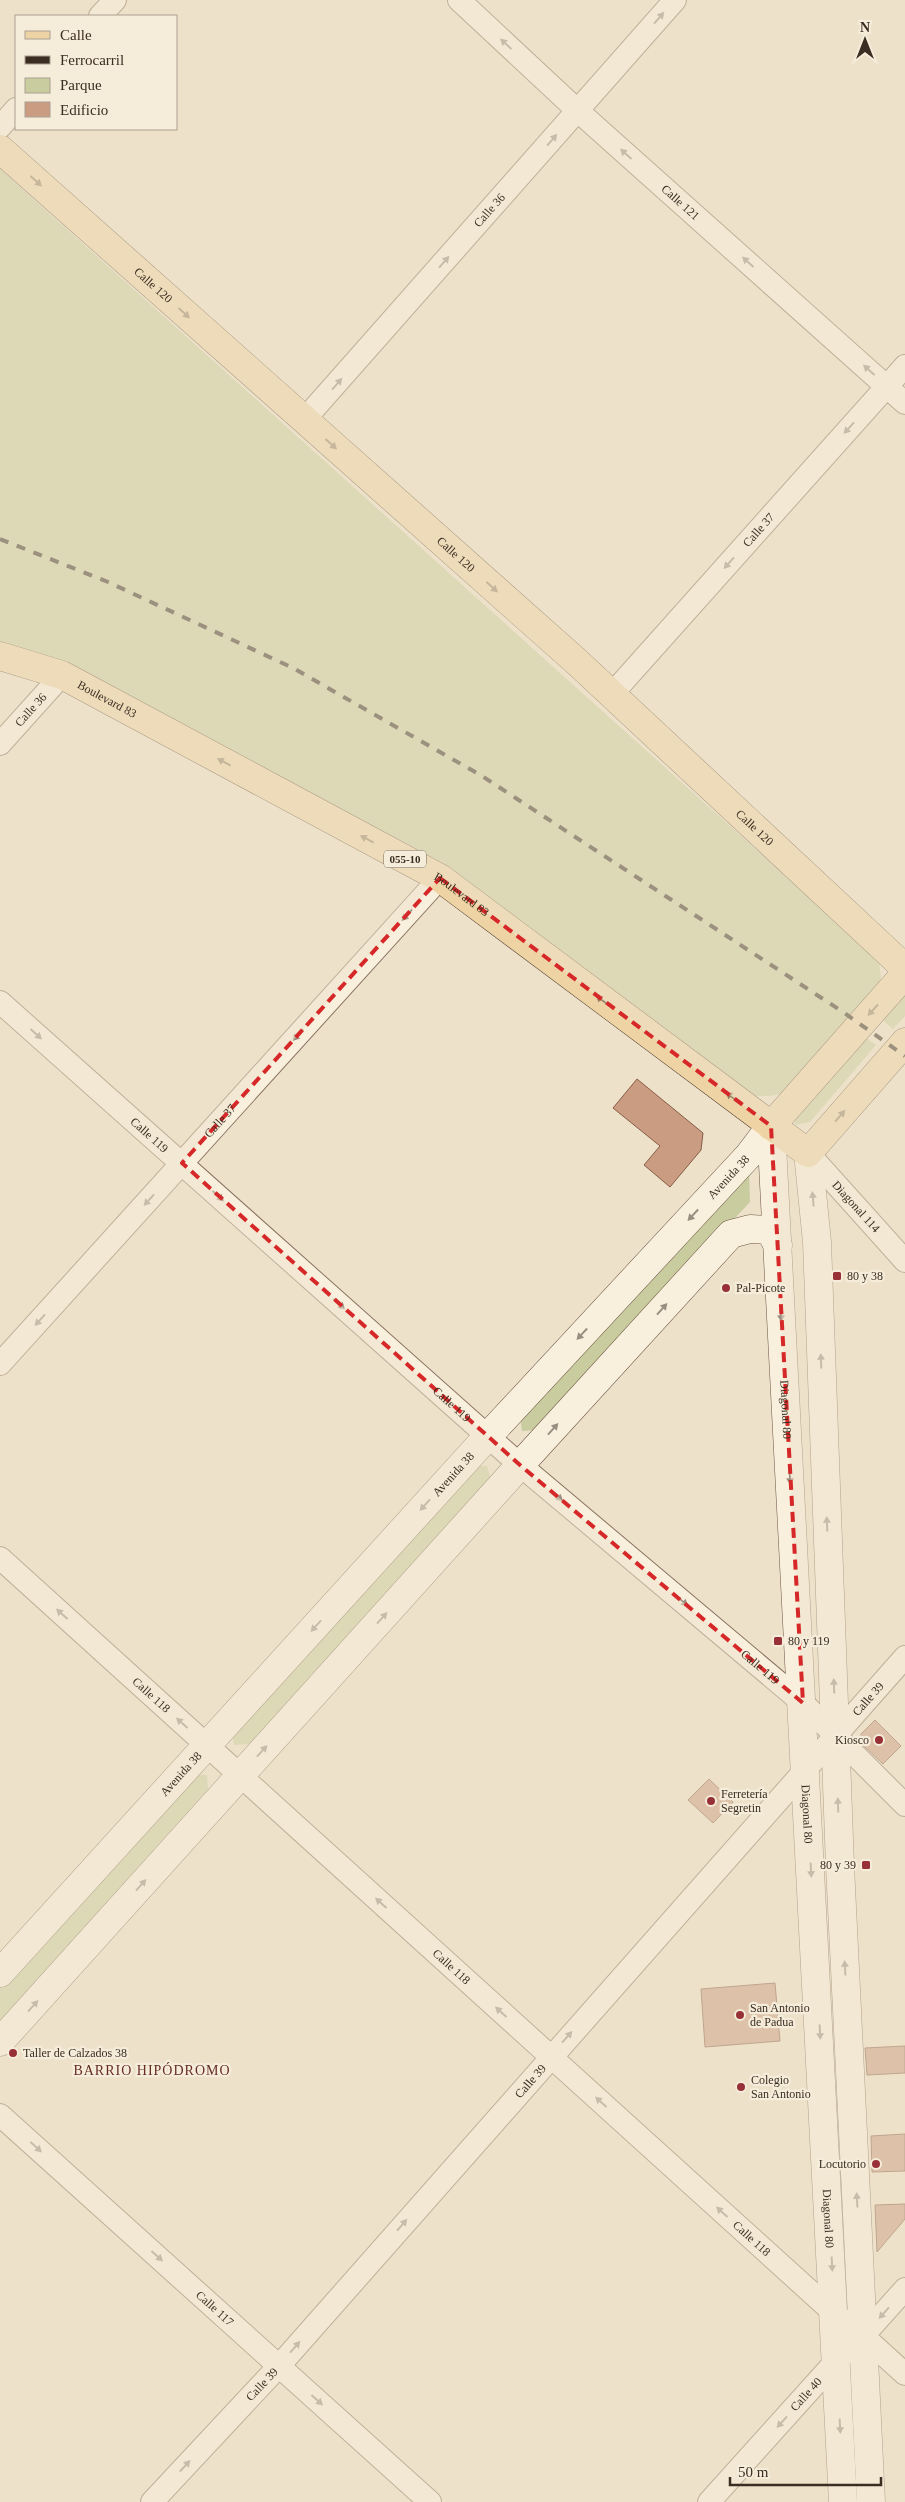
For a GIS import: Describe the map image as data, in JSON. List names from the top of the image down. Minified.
{"streets":{"main road":["Calle 120","Boulevard 83","055-10","Avenida 38","Diagonal 80"],"street":["Calle 121","Calle 36","Calle 37","Calle 119","Diagonal 114","Calle 118","Calle 39","Calle 117","Calle 40"]},"crossings":[["Calle 121","Calle 36"],["Calle 121","Calle 37"],["Calle 36","Calle 120"],["Calle 36","Boulevard 83"],["Calle 120","Calle 37"],["Calle 37","Boulevard 83"],["Calle 37","Calle 119"],["Boulevard 83","Avenida 38"],["Boulevard 83","Diagonal 114"],["Boulevard 83","Diagonal 80"],["Calle 119","Avenida 38"],["Calle 119","Diagonal 80"],["Calle 119","Calle 39"],["Avenida 38","Diagonal 80"],["Avenida 38","Calle 118"],["Diagonal 80","Calle 118"],["Diagonal 80","Calle 39"],["Diagonal 80","Calle 40"],["Calle 118","Calle 39"],["Calle 118","Calle 40"],["Calle 39","Calle 117"]],"one_way":["Calle 121","Calle 36","Calle 120","Calle 37","Boulevard 83","Calle 119","Calle 118","Calle 39","Calle 117","Calle 40"],"districts":["BARRIO HIPÓDROMO"],"places":{"transit":["80 y 38","80 y 119","80 y 39"],"other":["Pal-Picote","Kiosco","Ferretería Segretin","San Antonio de Padua","Taller de Calzados 38","Colegio San Antonio","Locutorio"]},"legend":["Calle","Ferrocarril","Parque","Edificio"],"scale_bar":"50 m","north":"top"}
